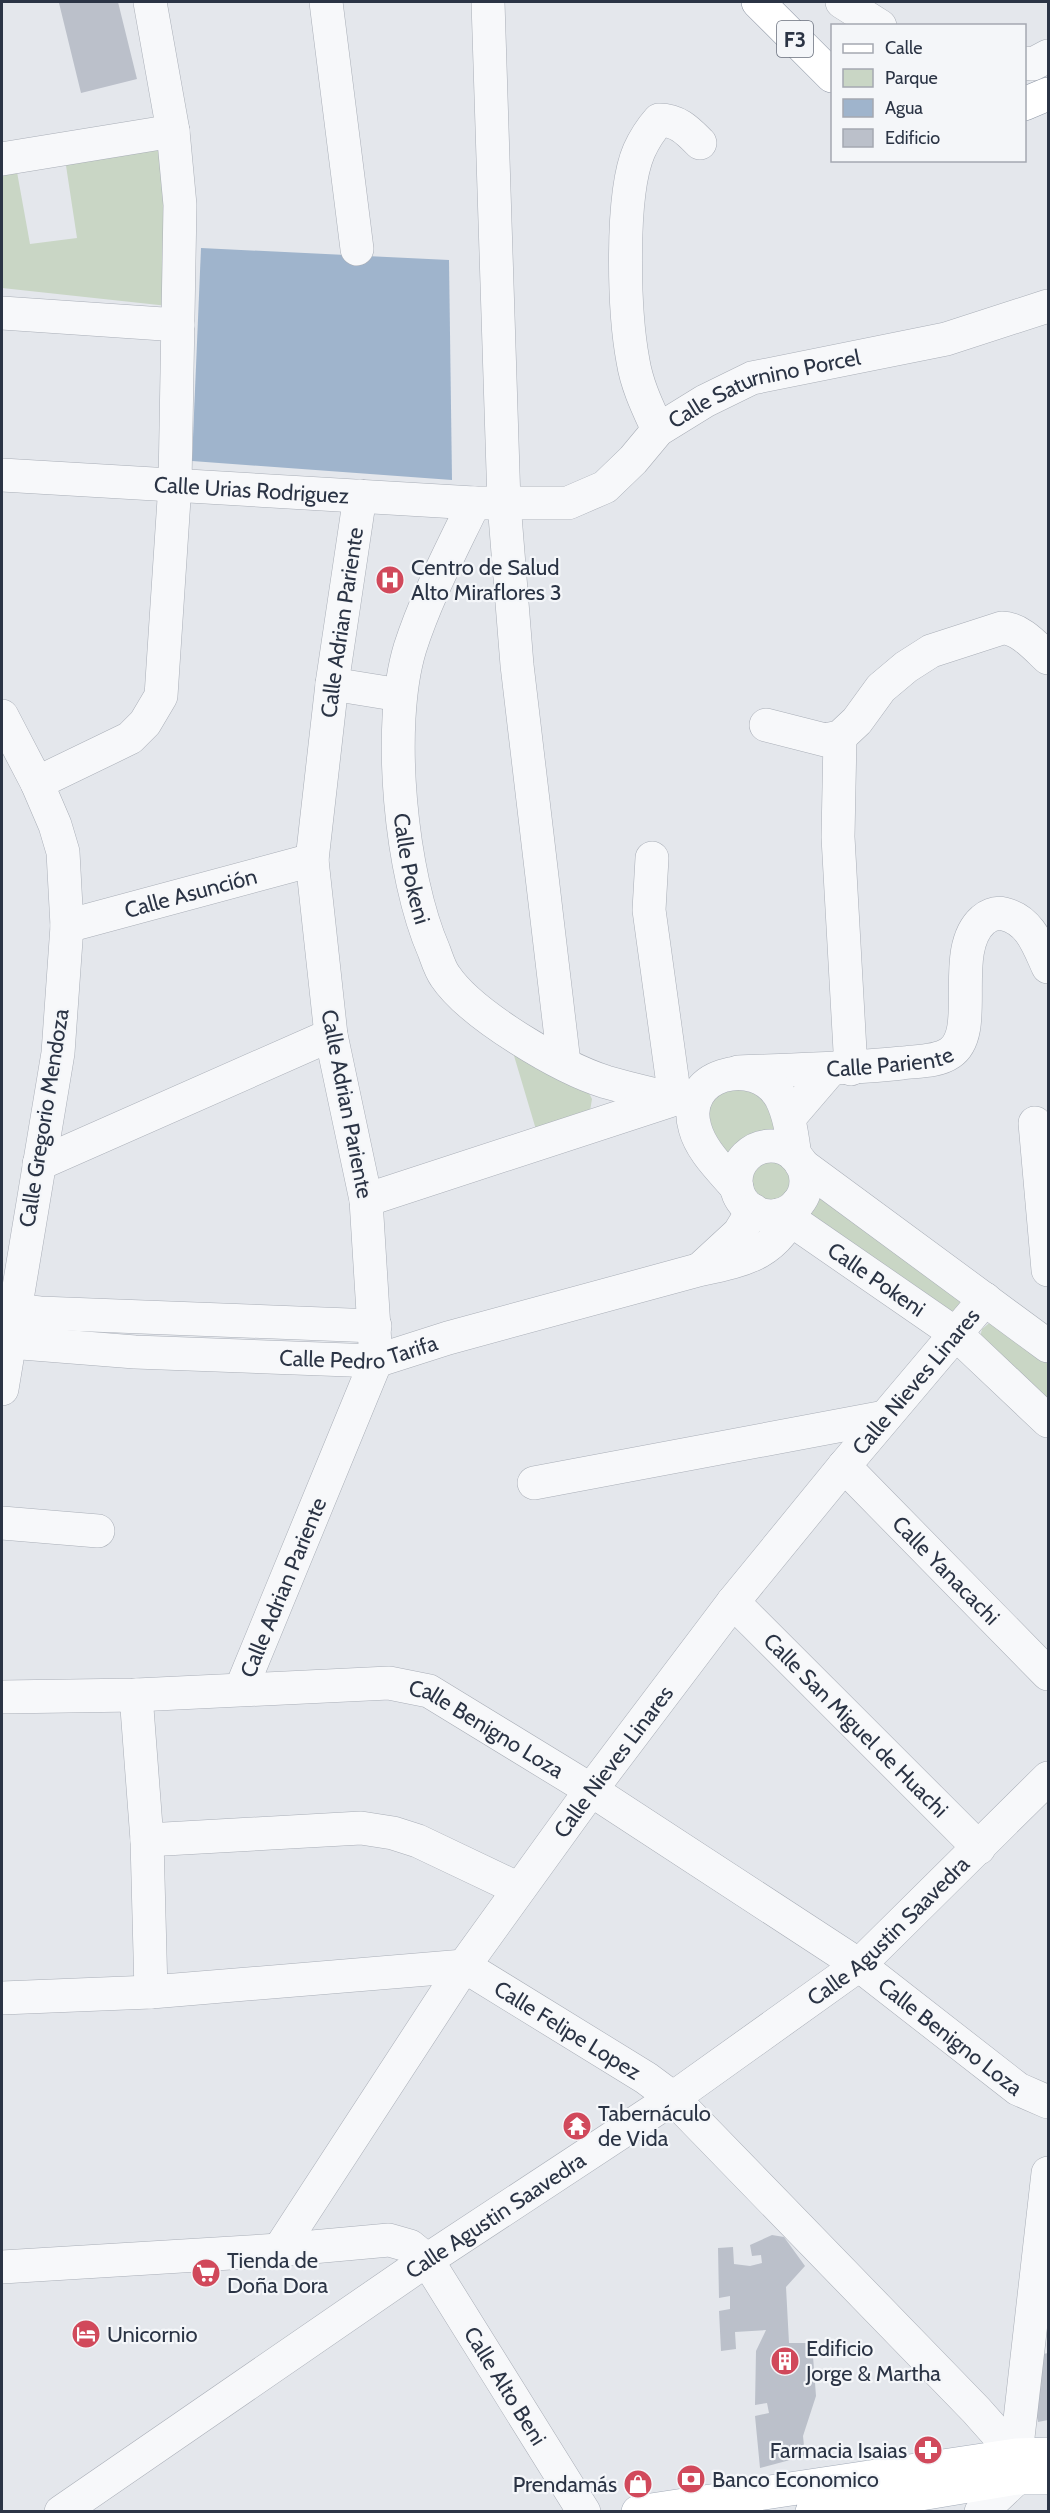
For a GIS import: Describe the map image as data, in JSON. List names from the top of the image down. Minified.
{"streets":{"main road":["F3"],"street":["Calle Saturnino Porcel","Calle Urias Rodriguez","Calle Adrian Pariente","Calle Pokeni","Calle Asunción","Calle Pariente","Calle Gregorio Mendoza","Calle Pedro Tarifa","Calle Nieves Linares","Calle Yanacachi","Calle San Miguel de Huachi","Calle Benigno Loza","Calle Agustin Saavedra","Calle Felipe Lopez","Calle Alto Beni"]},"crossings":[["Calle Saturnino Porcel","Calle Urias Rodriguez"],["Calle Saturnino Porcel","Calle Pokeni"],["Calle Urias Rodriguez","Calle Adrian Pariente"],["Calle Urias Rodriguez","Calle Pokeni"],["Calle Adrian Pariente","Calle Asunción"],["Calle Adrian Pariente","Calle Pedro Tarifa"],["Calle Adrian Pariente","Calle Benigno Loza"],["Calle Pokeni","Calle Pariente"],["Calle Pokeni","Calle Pedro Tarifa"],["Calle Pokeni","Calle Nieves Linares"],["Calle Asunción","Calle Gregorio Mendoza"],["Calle Gregorio Mendoza","Calle Pedro Tarifa"],["Calle Nieves Linares","Calle Yanacachi"],["Calle Nieves Linares","Calle San Miguel de Huachi"],["Calle Nieves Linares","Calle Benigno Loza"],["Calle Nieves Linares","Calle Felipe Lopez"],["Calle San Miguel de Huachi","Calle Agustin Saavedra"],["Calle Benigno Loza","Calle Agustin Saavedra"],["Calle Agustin Saavedra","Calle Felipe Lopez"],["Calle Agustin Saavedra","Calle Alto Beni"]],"places":{"hospital":["Centro de Salud Alto Miraflores 3"],"temple":["Tabernáculo de Vida"],"supermarket":["Tienda de Doña Dora"],"hotel":["Unicornio"],"building":["Edificio Jorge & Martha"],"pharmacy":["Farmacia Isaias"],"bank":["Banco Economico"],"shop":["Prendamás"]},"legend":["Calle","Parque","Agua","Edificio"]}
